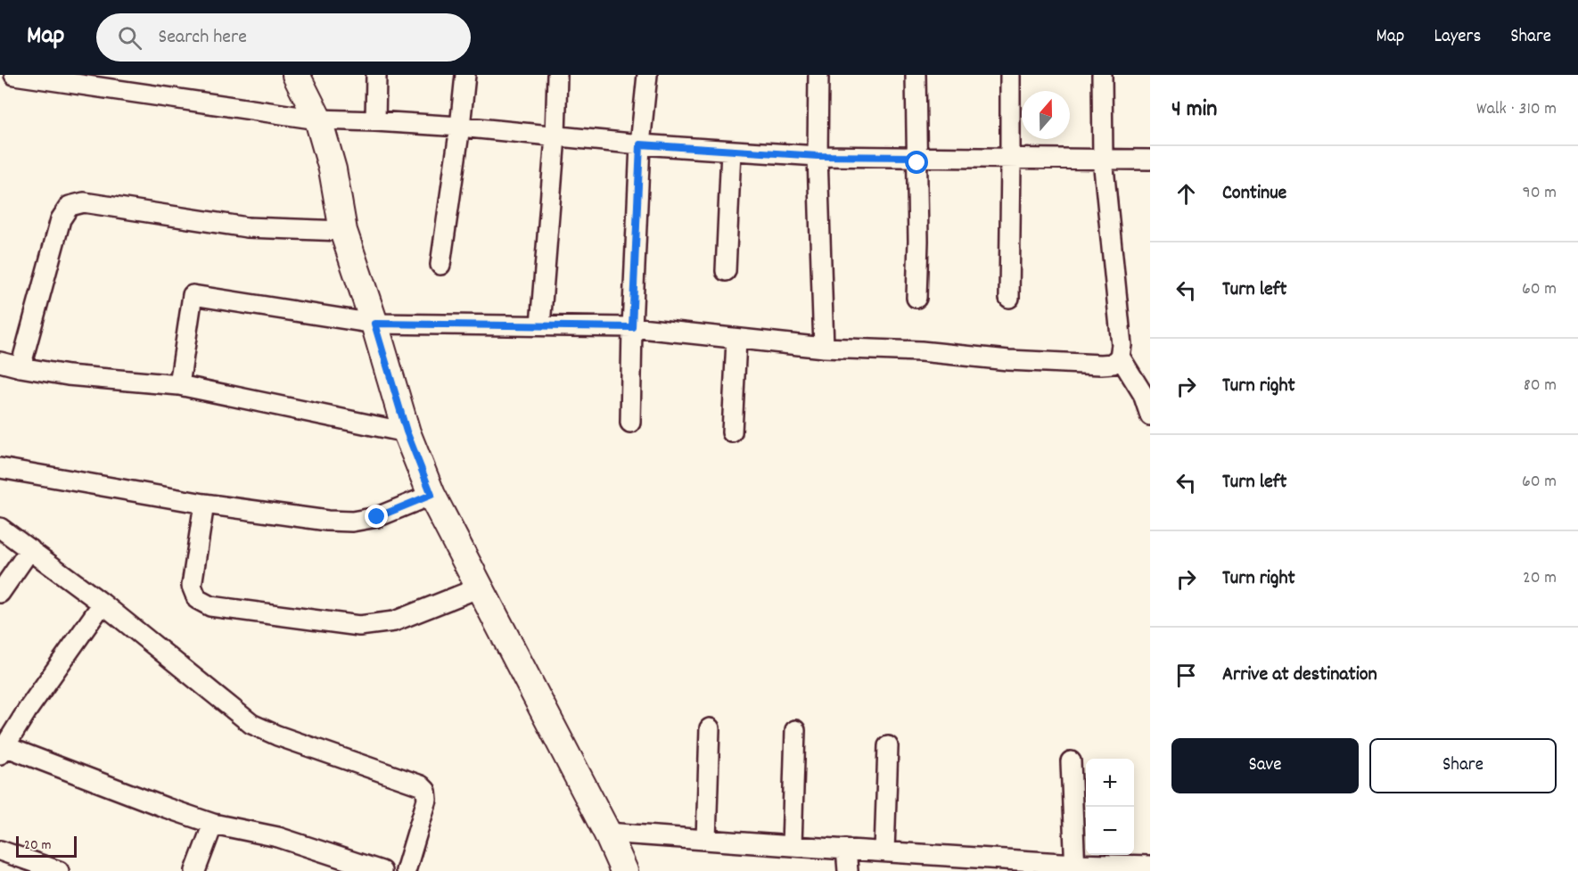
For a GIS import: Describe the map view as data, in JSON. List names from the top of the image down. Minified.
{"scale_bar":"20 m","north":"top","page":{"header":"Map","search":"Search here","nav":["Map","Layers","Share"],"heading":["4 min","Walk · 310 m"],"list":[["Continue","90 m"],["Turn left","60 m"],["Turn right","80 m"],["Turn left","60 m"],["Turn right","20 m"],"Arrive at destination"],"buttons":["Save","Share"],"map_buttons":["+","−"],"scale":"20 m"}}
